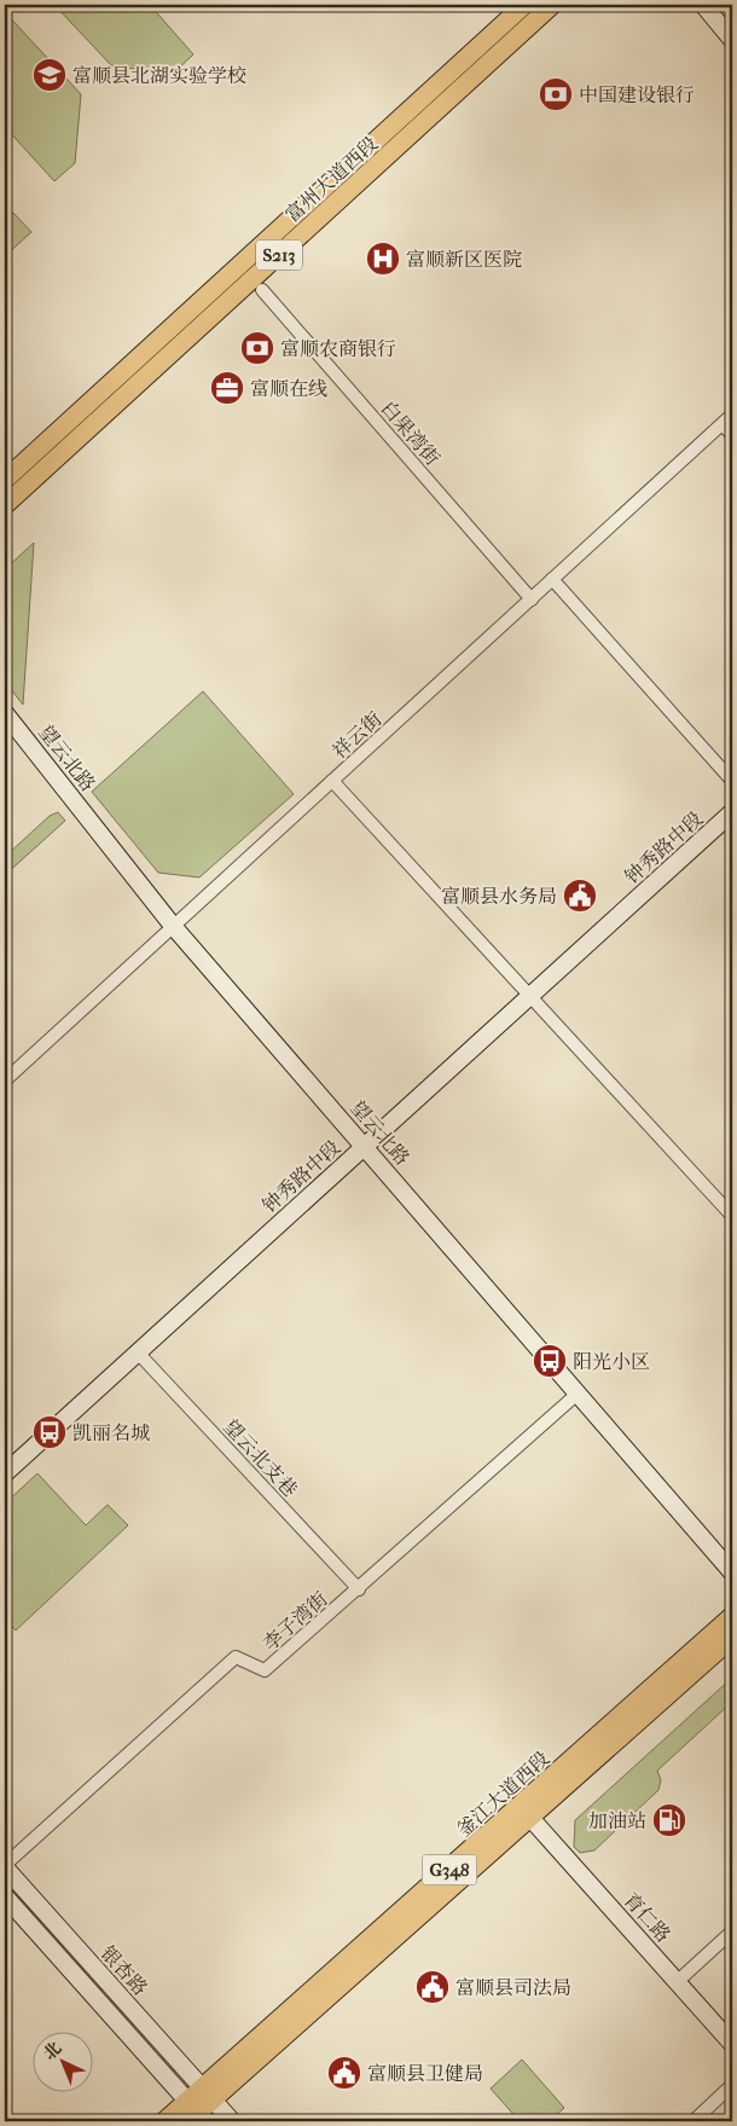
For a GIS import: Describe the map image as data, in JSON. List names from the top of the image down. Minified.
{"streets":{"main road":["富州大道西段","S213","釜江大道西段","G348"],"street":["白果湾街","祥云街","望云北路","钟秀路中段","望云北支巷","李子湾街","育仁路","银杏路"]},"crossings":[["白果湾街","祥云街"],["祥云街","望云北路"],["望云北路","钟秀路中段"],["望云北路","李子湾街"],["钟秀路中段","望云北支巷"],["望云北支巷","李子湾街"],["李子湾街","银杏路"],["釜江大道西段","育仁路"],["釜江大道西段","银杏路"]],"places":{"school or university":["富顺县北湖实验学校"],"bank":["中国建设银行","富顺农商银行"],"hospital":["富顺新区医院"],"office":["富顺在线"],"public building":["富顺县水务局","富顺县司法局","富顺县卫健局"],"bus stop":["阳光小区","凯丽名城"],"fuel station":["加油站"]},"north":"top left"}
